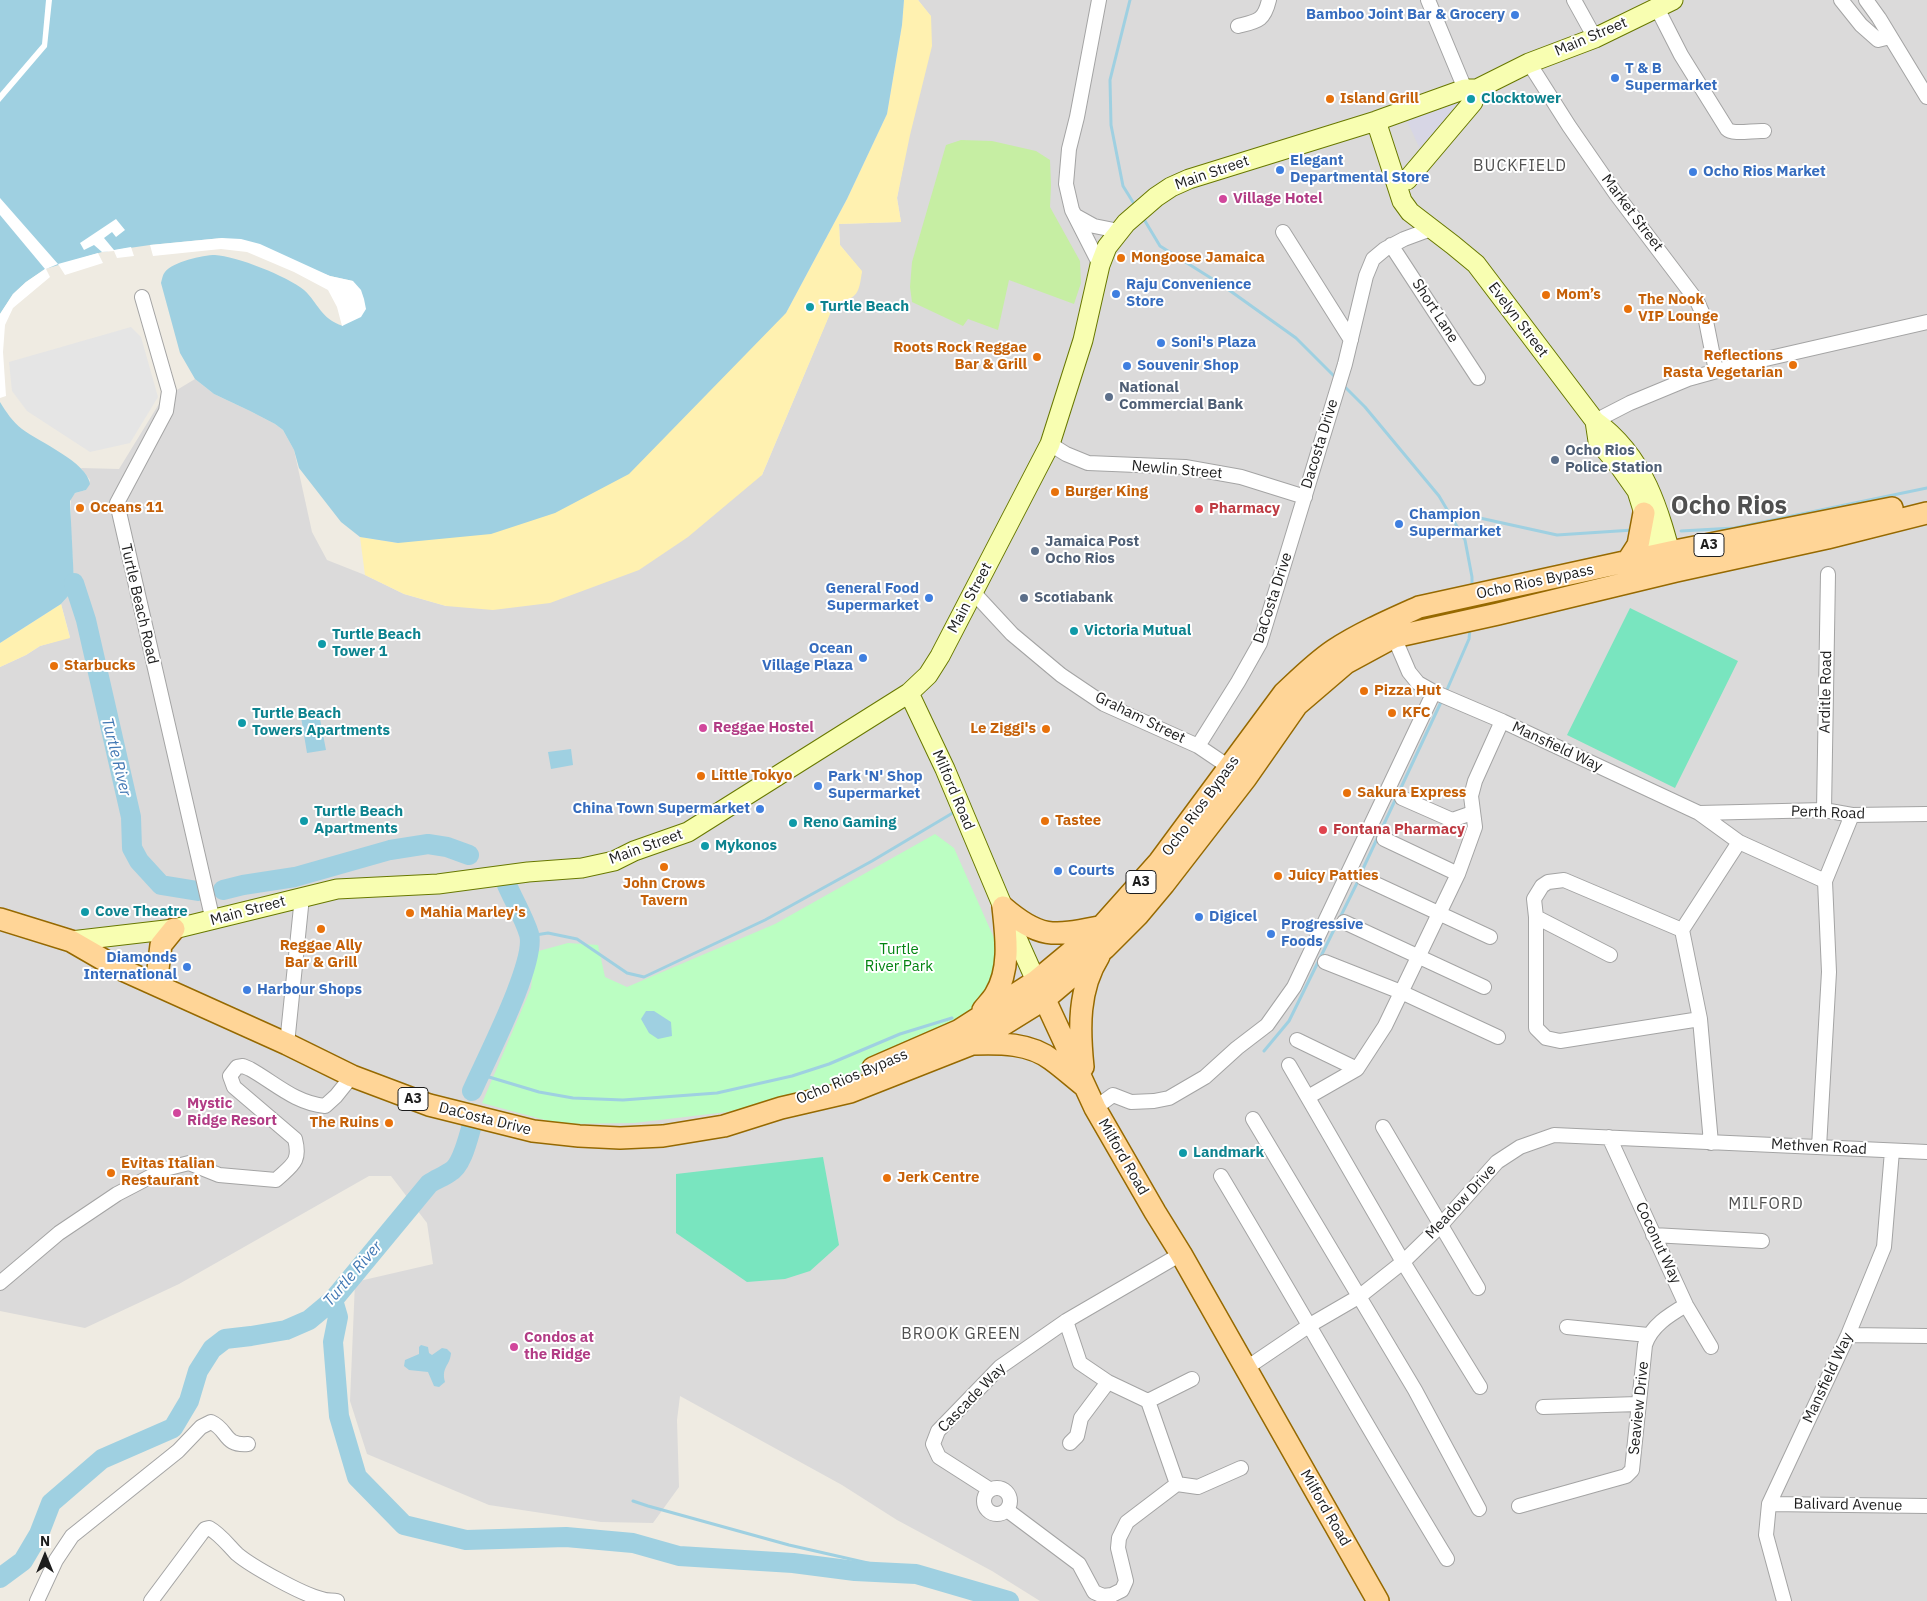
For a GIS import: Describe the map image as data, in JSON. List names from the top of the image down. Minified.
{"streets":{"main road":["A3","Ocho Rios Bypass","DaCosta Drive","Milford Road"],"street":["Main Street","Market Street","Short Lane","Evelyn Street","Dacosta Drive","Newlin Street","Turtle Beach Road","Arditle Road","Graham Street","Mansfield Way","Perth Road","Methven Road","Meadow Drive","Coconut Way","Cascade Way","Seaview Drive","Balivard Avenue"]},"crossings":[["Main Street","Market Street"],["Main Street","Evelyn Street"],["Main Street","Newlin Street"],["Main Street","A3"],["Main Street","DaCosta Drive"],["Main Street","Turtle Beach Road"],["Main Street","Graham Street"],["Main Street","Milford Road"],["Evelyn Street","Ocho Rios Bypass"],["Dacosta Drive","Newlin Street"],["Dacosta Drive","DaCosta Drive"],["Newlin Street","DaCosta Drive"],["A3","DaCosta Drive"],["Ocho Rios Bypass","DaCosta Drive"],["Ocho Rios Bypass","Graham Street"],["Ocho Rios Bypass","Mansfield Way"],["Ocho Rios Bypass","Milford Road"],["DaCosta Drive","Graham Street"],["Arditle Road","Perth Road"],["Mansfield Way","Perth Road"],["Mansfield Way","Methven Road"],["Mansfield Way","Balivard Avenue"],["Milford Road","Meadow Drive"],["Milford Road","Cascade Way"],["Methven Road","Meadow Drive"],["Meadow Drive","Coconut Way"]],"districts":["BUCKFIELD","Ocho Rios","MILFORD","BROOK GREEN"],"water":["Turtle River"],"parks":["Turtle River Park"],"places":["Bamboo Joint Bar & Grocery","T & B Supermarket","Island Grill","Clocktower","Elegant Departmental Store","Ocho Rios Market","Village Hotel","Mongoose Jamaica","Raju Convenience Store","Mom’s","Turtle Beach","The Nook VIP Lounge","Soni's Plaza","Roots Rock Reggae Bar & Grill","Reflections Rasta Vegetarian","Souvenir Shop","National Commercial Bank","Ocho Rios Police Station","Burger King","Oceans 11","Pharmacy","Champion Supermarket","Jamaica Post Ocho Rios","General Food Supermarket","Scotiabank","Victoria Mutual","Turtle Beach Tower 1","Ocean Village Plaza","Starbucks","Pizza Hut","KFC","Turtle Beach Towers Apartments","Reggae Hostel","Le Ziggi's","Little Tokyo","Park 'N' Shop Supermarket","Sakura Express","China Town Supermarket","Turtle Beach Apartments","Tastee","Reno Gaming","Fontana Pharmacy","Mykonos","John Crows Tavern","Courts","Juicy Patties","Cove Theatre","Mahia Marley's","Digicel","Reggae Ally Bar & Grill","Progressive Foods","Diamonds International","Harbour Shops","Mystic Ridge Resort","The Ruins","Landmark","Evitas Italian Restaurant","Jerk Centre","Condos at the Ridge"],"north":"top"}
